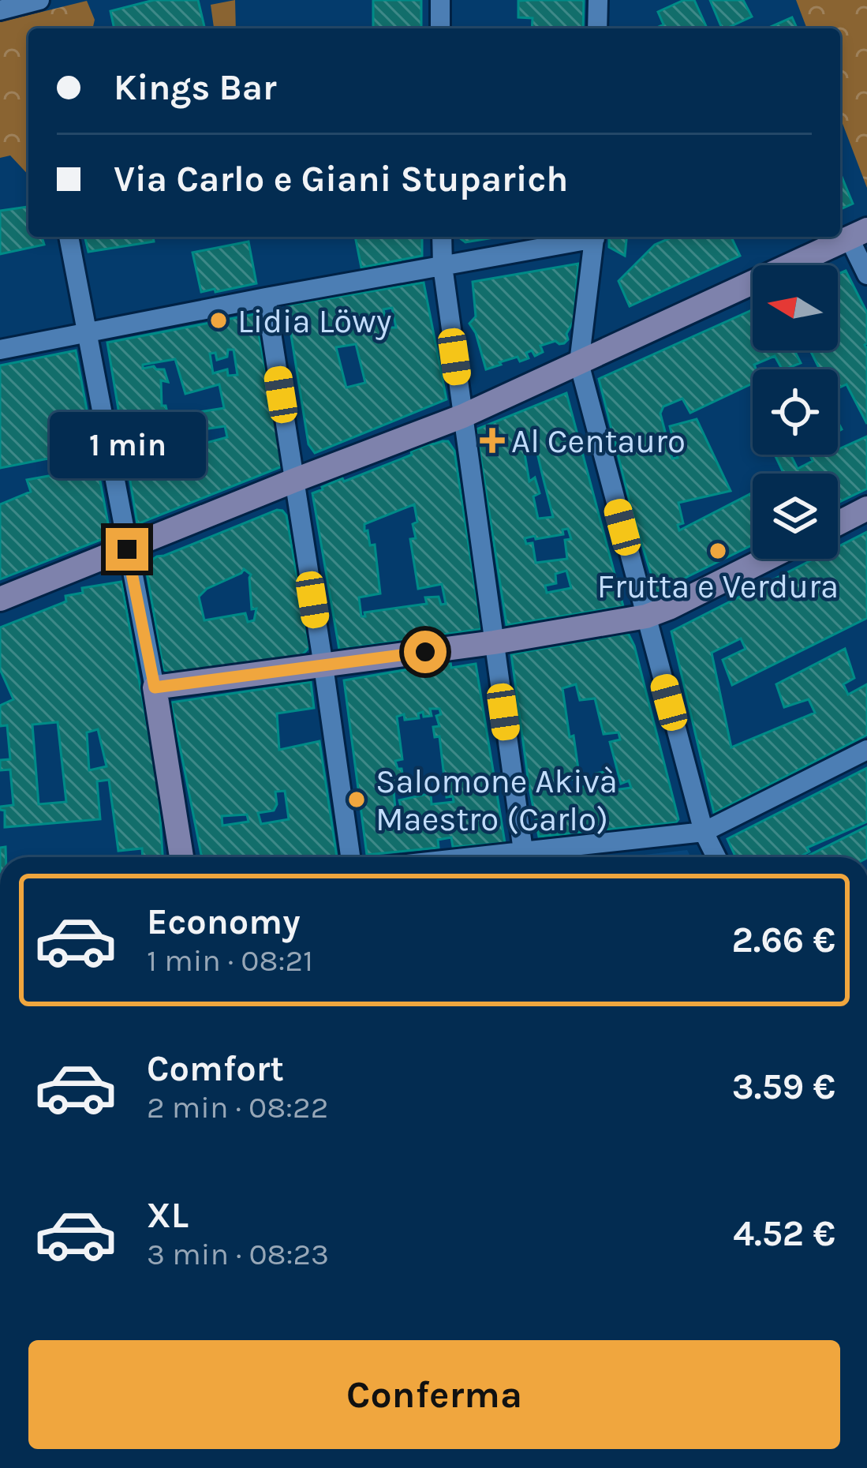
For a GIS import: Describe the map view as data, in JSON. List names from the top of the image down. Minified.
{"places":{"other":["Lidia Löwy","Frutta e Verdura","Salomone Akivà Maestro (Carlo)"],"health":["Al Centauro"]},"north":"left","page":{"banner":["Kings Bar","Via Carlo e Giani Stuparich"],"bubble":"1 min","list":[{"name":"Economy","note":"1 min · 08:21","value":"2.66 €"},{"name":"Comfort","note":"2 min · 08:22","value":"3.59 €"},{"name":"XL","note":"3 min · 08:23","value":"4.52 €"}],"buttons":"Conferma"}}
